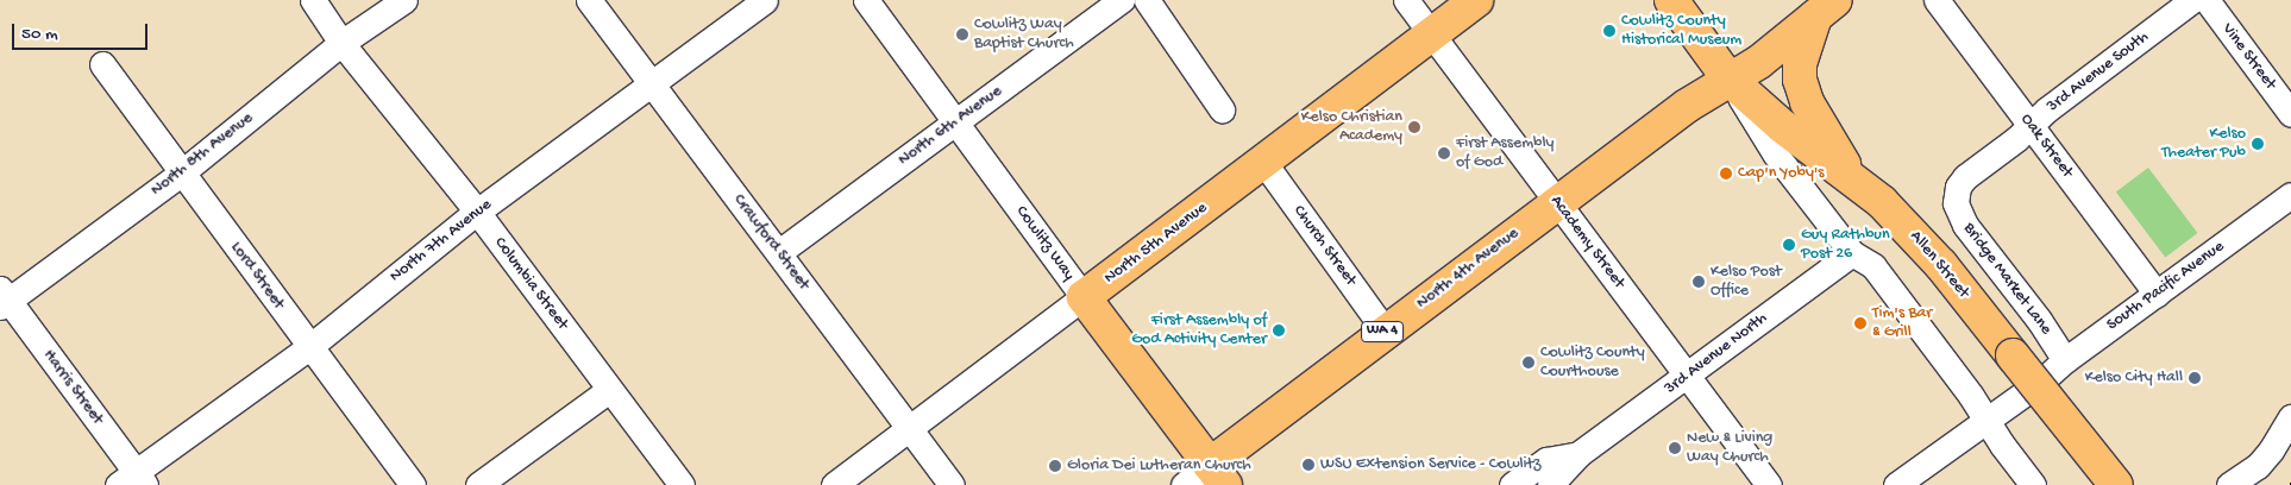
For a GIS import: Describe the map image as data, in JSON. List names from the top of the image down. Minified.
{"streets":{"main road":["Cowlitz Way","North 5th Avenue","Allen Street","North 4th Avenue","WA 4"],"street":["Vine Street","3rd Avenue South","North 6th Avenue","Oak Street","North 8th Avenue","North 7th Avenue","Crawford Street","Academy Street","Church Street","Lord Street","Bridge Market Lane","Columbia Street","South Pacific Avenue","3rd Avenue North","Harris Street"]},"crossings":[["3rd Avenue South","Oak Street"],["3rd Avenue South","Bridge Market Lane"],["North 6th Avenue","Crawford Street"],["North 6th Avenue","Cowlitz Way"],["Oak Street","South Pacific Avenue"],["North 8th Avenue","Lord Street"],["North 8th Avenue","Columbia Street"],["North 8th Avenue","Harris Street"],["North 7th Avenue","Crawford Street"],["North 7th Avenue","Lord Street"],["North 7th Avenue","Columbia Street"],["North 7th Avenue","Harris Street"],["Crawford Street","North 5th Avenue"],["Academy Street","North 5th Avenue"],["Academy Street","North 4th Avenue"],["Academy Street","3rd Avenue North"],["Cowlitz Way","North 5th Avenue"],["Cowlitz Way","North 4th Avenue"],["North 5th Avenue","Church Street"],["Church Street","North 4th Avenue"],["Allen Street","North 4th Avenue"],["Allen Street","South Pacific Avenue"],["Allen Street","3rd Avenue North"],["Bridge Market Lane","South Pacific Avenue"]],"places":["Cowlitz County Historical Museum","Cowlitz Way Baptist Church","Kelso Christian Academy","Kelso Theater Pub","First Assembly of God","Cap'n Yoby's","Guy Rathbun Post 26","Kelso Post Office","Tim's Bar & Grill","First Assembly of God Activity Center","Cowlitz County Courthouse","Kelso City Hall","New & Living Way Church","WSU Extension Service - Cowlitz","Gloria Dei Lutheran Church"],"scale_bar":"50 m"}
